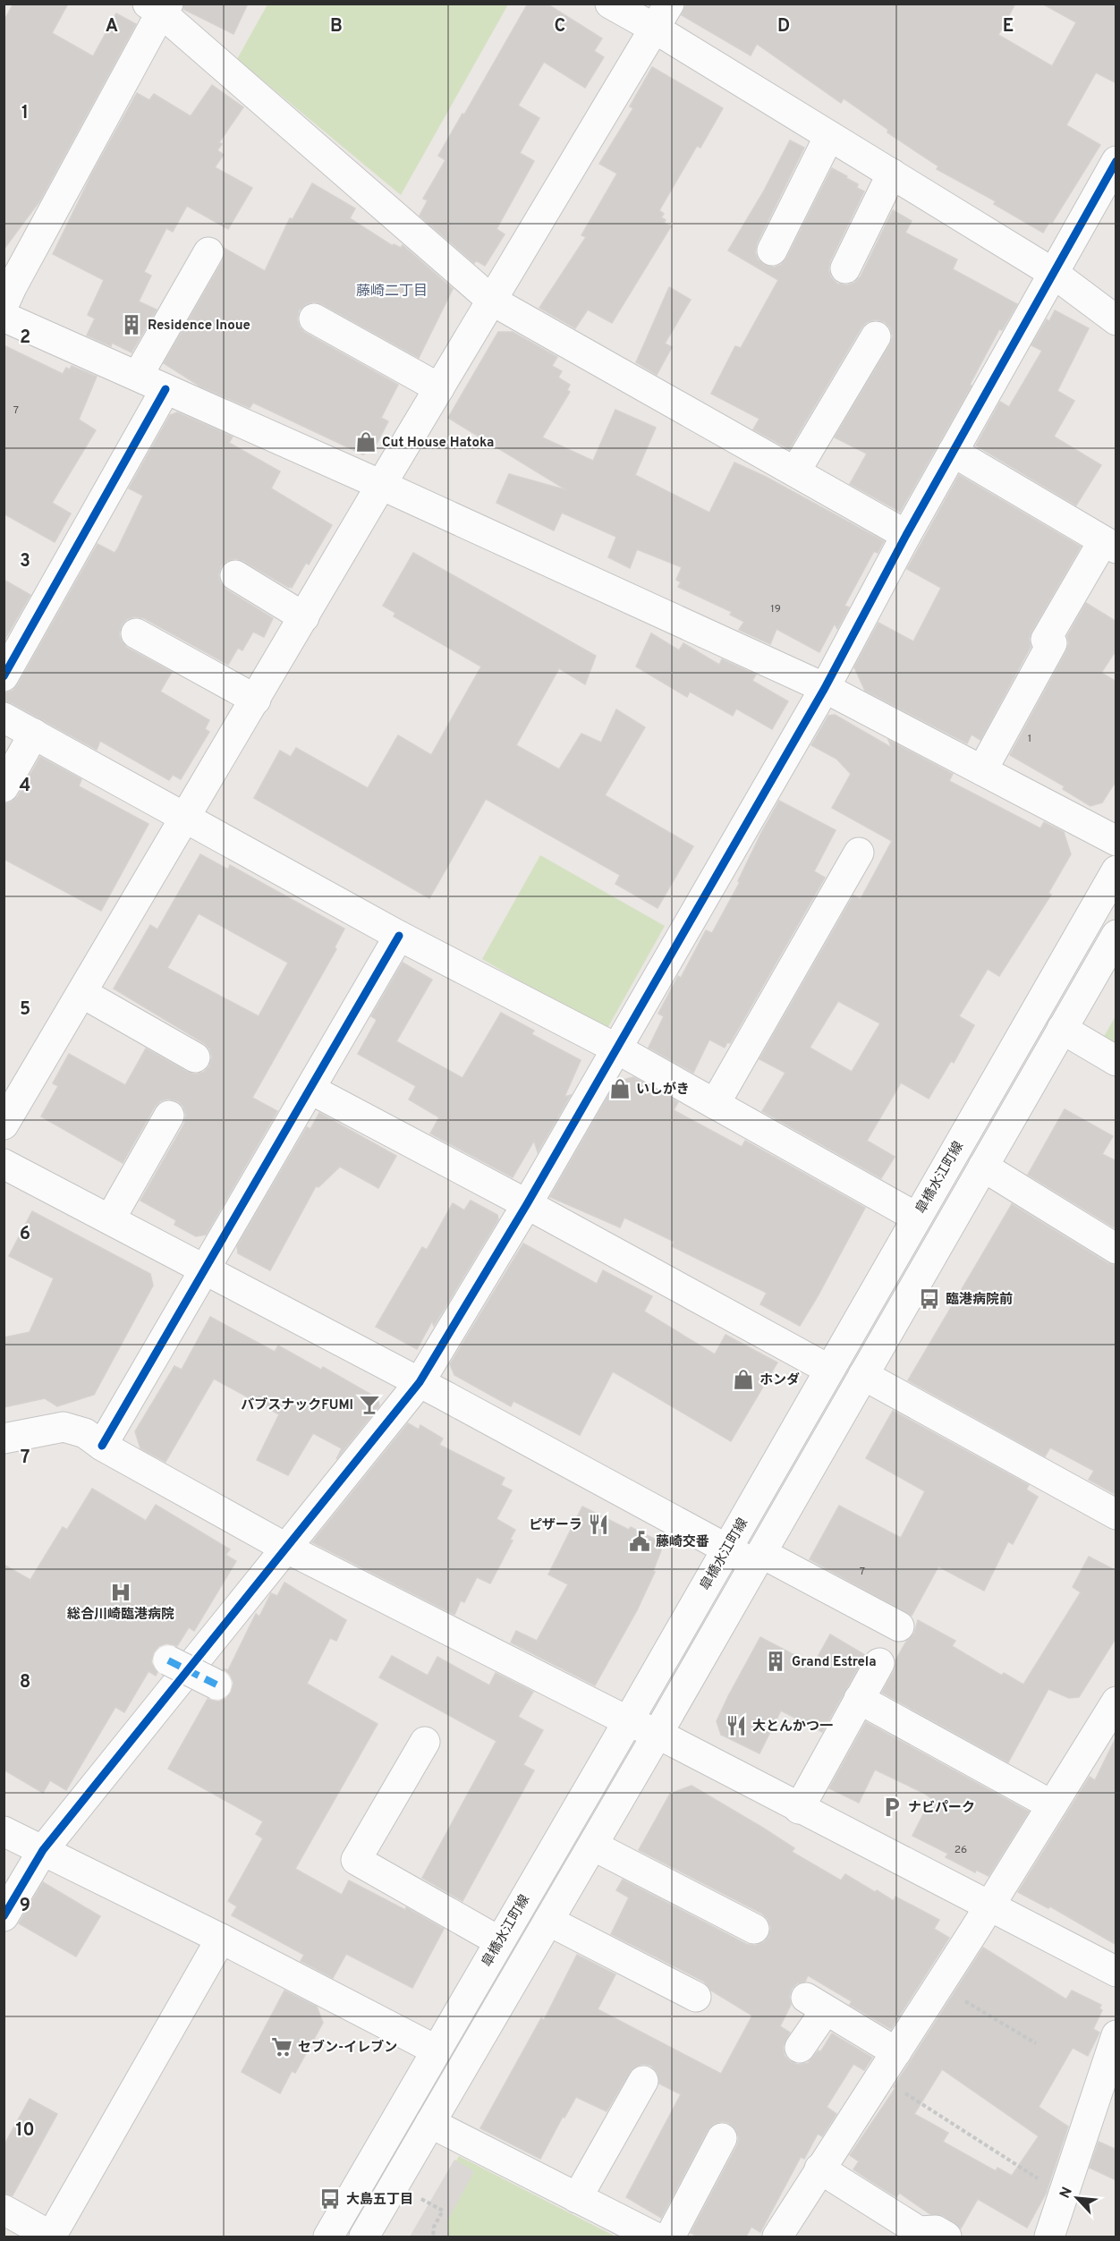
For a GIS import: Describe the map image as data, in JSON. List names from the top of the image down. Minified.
{"streets":{"street":["皐橋水江町線"]},"districts":["藤崎二丁目"],"places":{"building":["Residence Inoue","Grand Estrela"],"shop":["Cut House Hatoka","いしがき","ホンダ"],"bus stop":["臨港病院前","大島五丁目"],"bar":["バブスナックFUMI"],"restaurant":["ピザーラ","大とんかつ一"],"public building":["藤崎交番"],"hospital":["総合川崎臨港病院"],"parking":["ナビパーク"],"supermarket":["セブン-イレブン"]},"house_numbers":["7","19","1","7","26"],"north":"top left","grid":{"columns":["A","B","C","D","E"],"rows":["1","2","3","4","5","6","7","8","9","10"]}}
